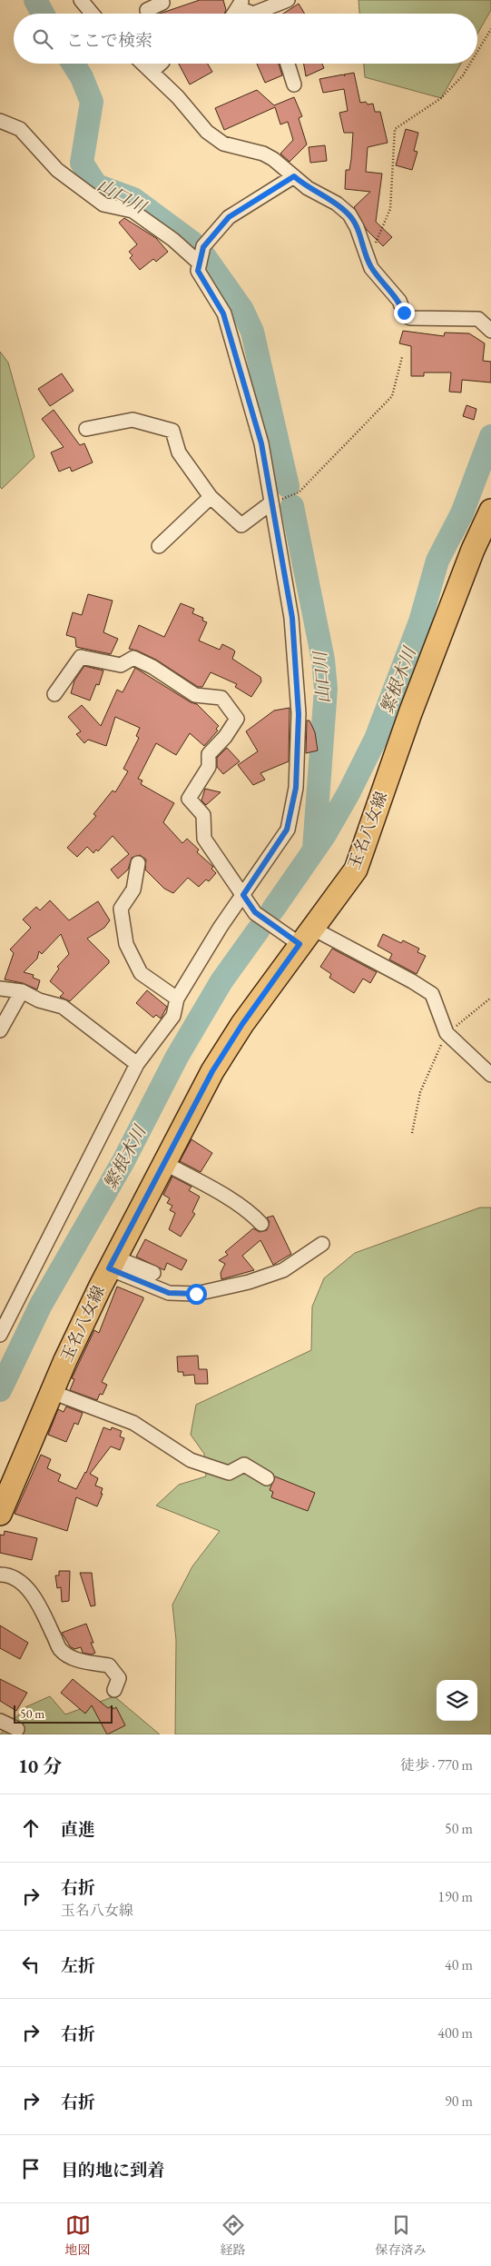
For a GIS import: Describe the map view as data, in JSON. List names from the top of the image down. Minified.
{"streets":{"main road":["玉名八女線"]},"water":["山口川","繁根木川"],"scale_bar":"50 m","page":{"search":"ここで検索","scale":"50 m","heading":["10 分","徒歩 · 770 m"],"list":[["直進","50 m"],["右折","玉名八女線","190 m"],["左折","40 m"],["右折","400 m"],["右折","90 m"],"目的地に到着"],"nav":["地図","経路","保存済み"]}}
